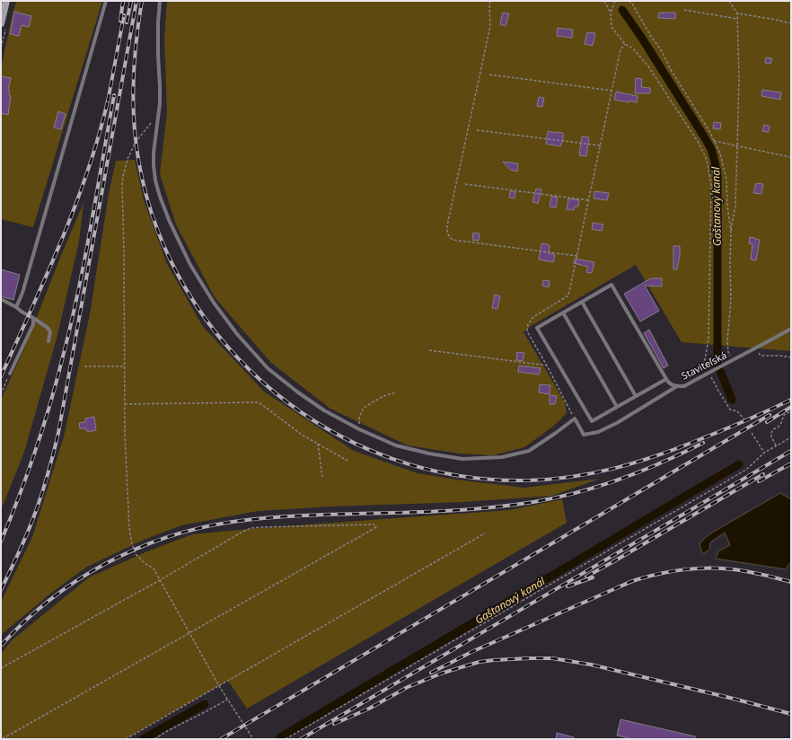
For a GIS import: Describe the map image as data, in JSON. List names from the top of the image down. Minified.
{"streets":{"lane":["Staviteľská"]},"water":["Gaštanový kanál"]}
